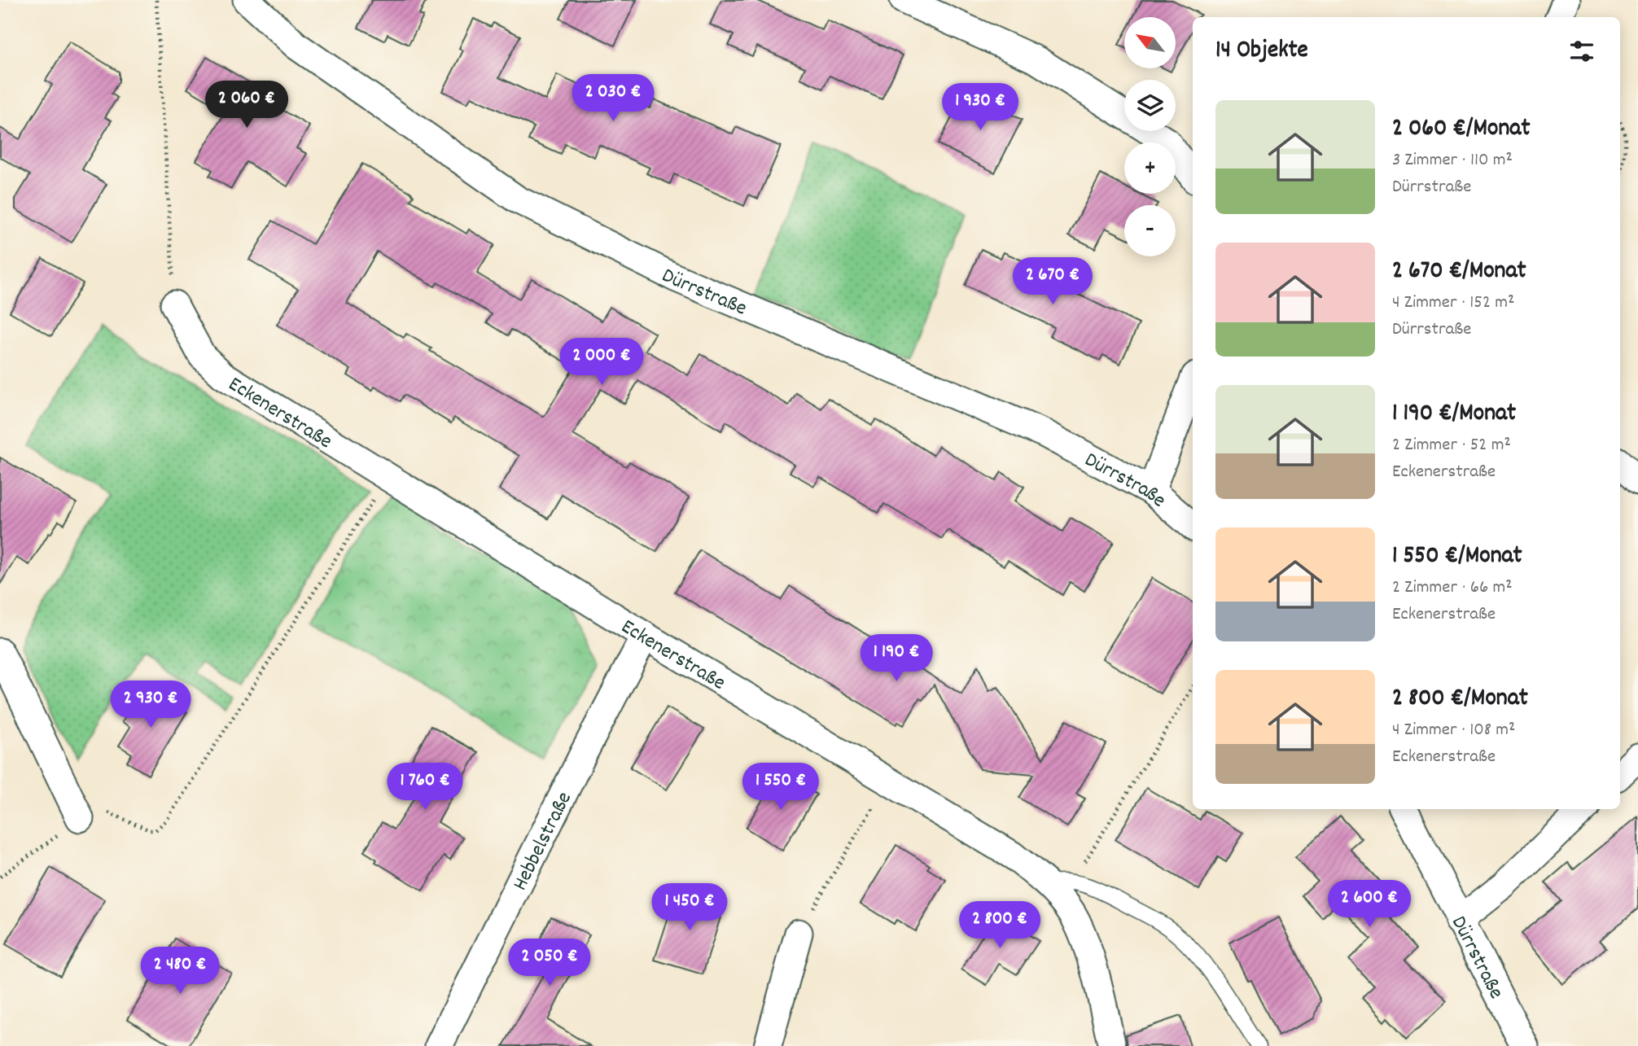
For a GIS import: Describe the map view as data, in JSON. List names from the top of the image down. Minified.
{"streets":{"street":["Dürrstraße","Eckenerstraße","Hebbelstraße"]},"crossings":[["Eckenerstraße","Hebbelstraße"]],"north":"top left","page":{"map_buttons":["+","−"],"heading":"14 Objekte","price":["2 030 €","2 060 €","1 930 €","2 670 €","2 000 €","1 190 €","2 930 €","1 760 €","1 550 €","2 600 €","1 450 €","2 800 €","2 050 €","2 480 €"],"list":[{"name":"2 060 €/Monat","note":"3 Zimmer · 110 m² · Dürrstraße"},{"name":"2 670 €/Monat","note":"4 Zimmer · 152 m² · Dürrstraße"},{"name":"1 190 €/Monat","note":"2 Zimmer · 52 m² · Eckenerstraße"},{"name":"1 550 €/Monat","note":"2 Zimmer · 66 m² · Eckenerstraße"},{"name":"2 800 €/Monat","note":"4 Zimmer · 108 m² · Eckenerstraße"}]}}
